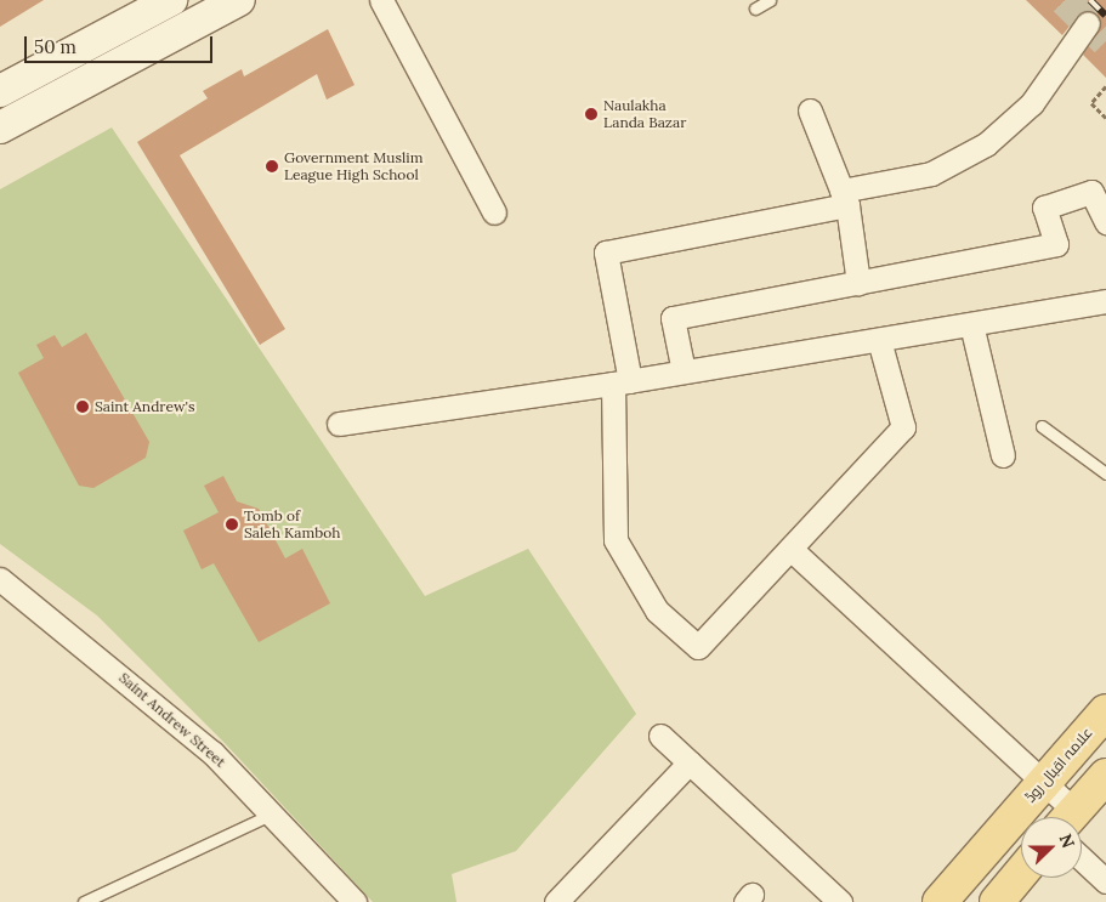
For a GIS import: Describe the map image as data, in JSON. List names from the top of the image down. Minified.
{"streets":{"main road":["علامہ اقبال روڈ"],"street":["Saint Andrew Street"]},"places":["Naulakha Landa Bazar","Government Muslim League High School","Saint Andrew's","Tomb of Saleh Kamboh"],"scale_bar":"50 m","north":"right"}
